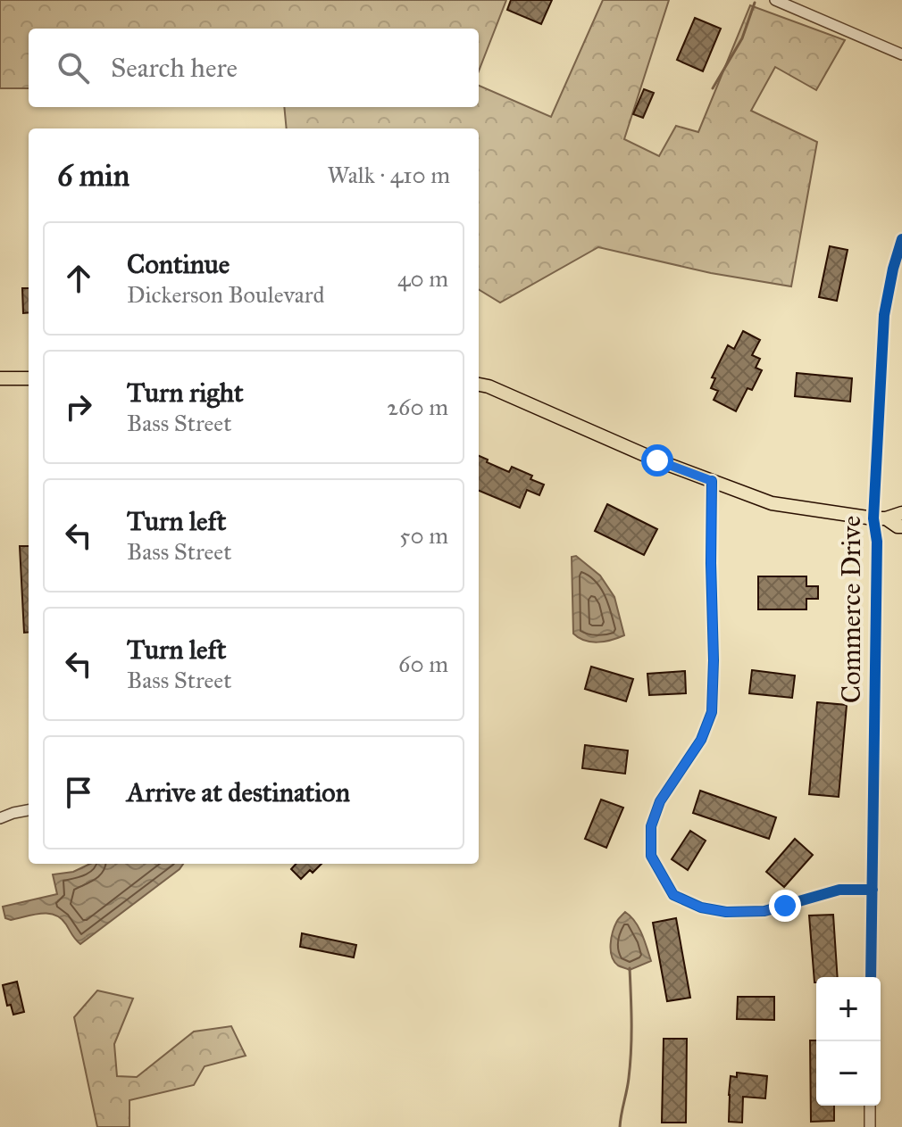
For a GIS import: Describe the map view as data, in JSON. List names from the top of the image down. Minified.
{"streets":{"street":["Commerce Drive"]},"page":{"search":"Search here","heading":["6 min","Walk · 410 m"],"list":[["Continue","Dickerson Boulevard","40 m"],["Turn right","Bass Street","260 m"],["Turn left","Bass Street","50 m"],["Turn left","Bass Street","60 m"],"Arrive at destination"],"map_buttons":["+","−"]}}
